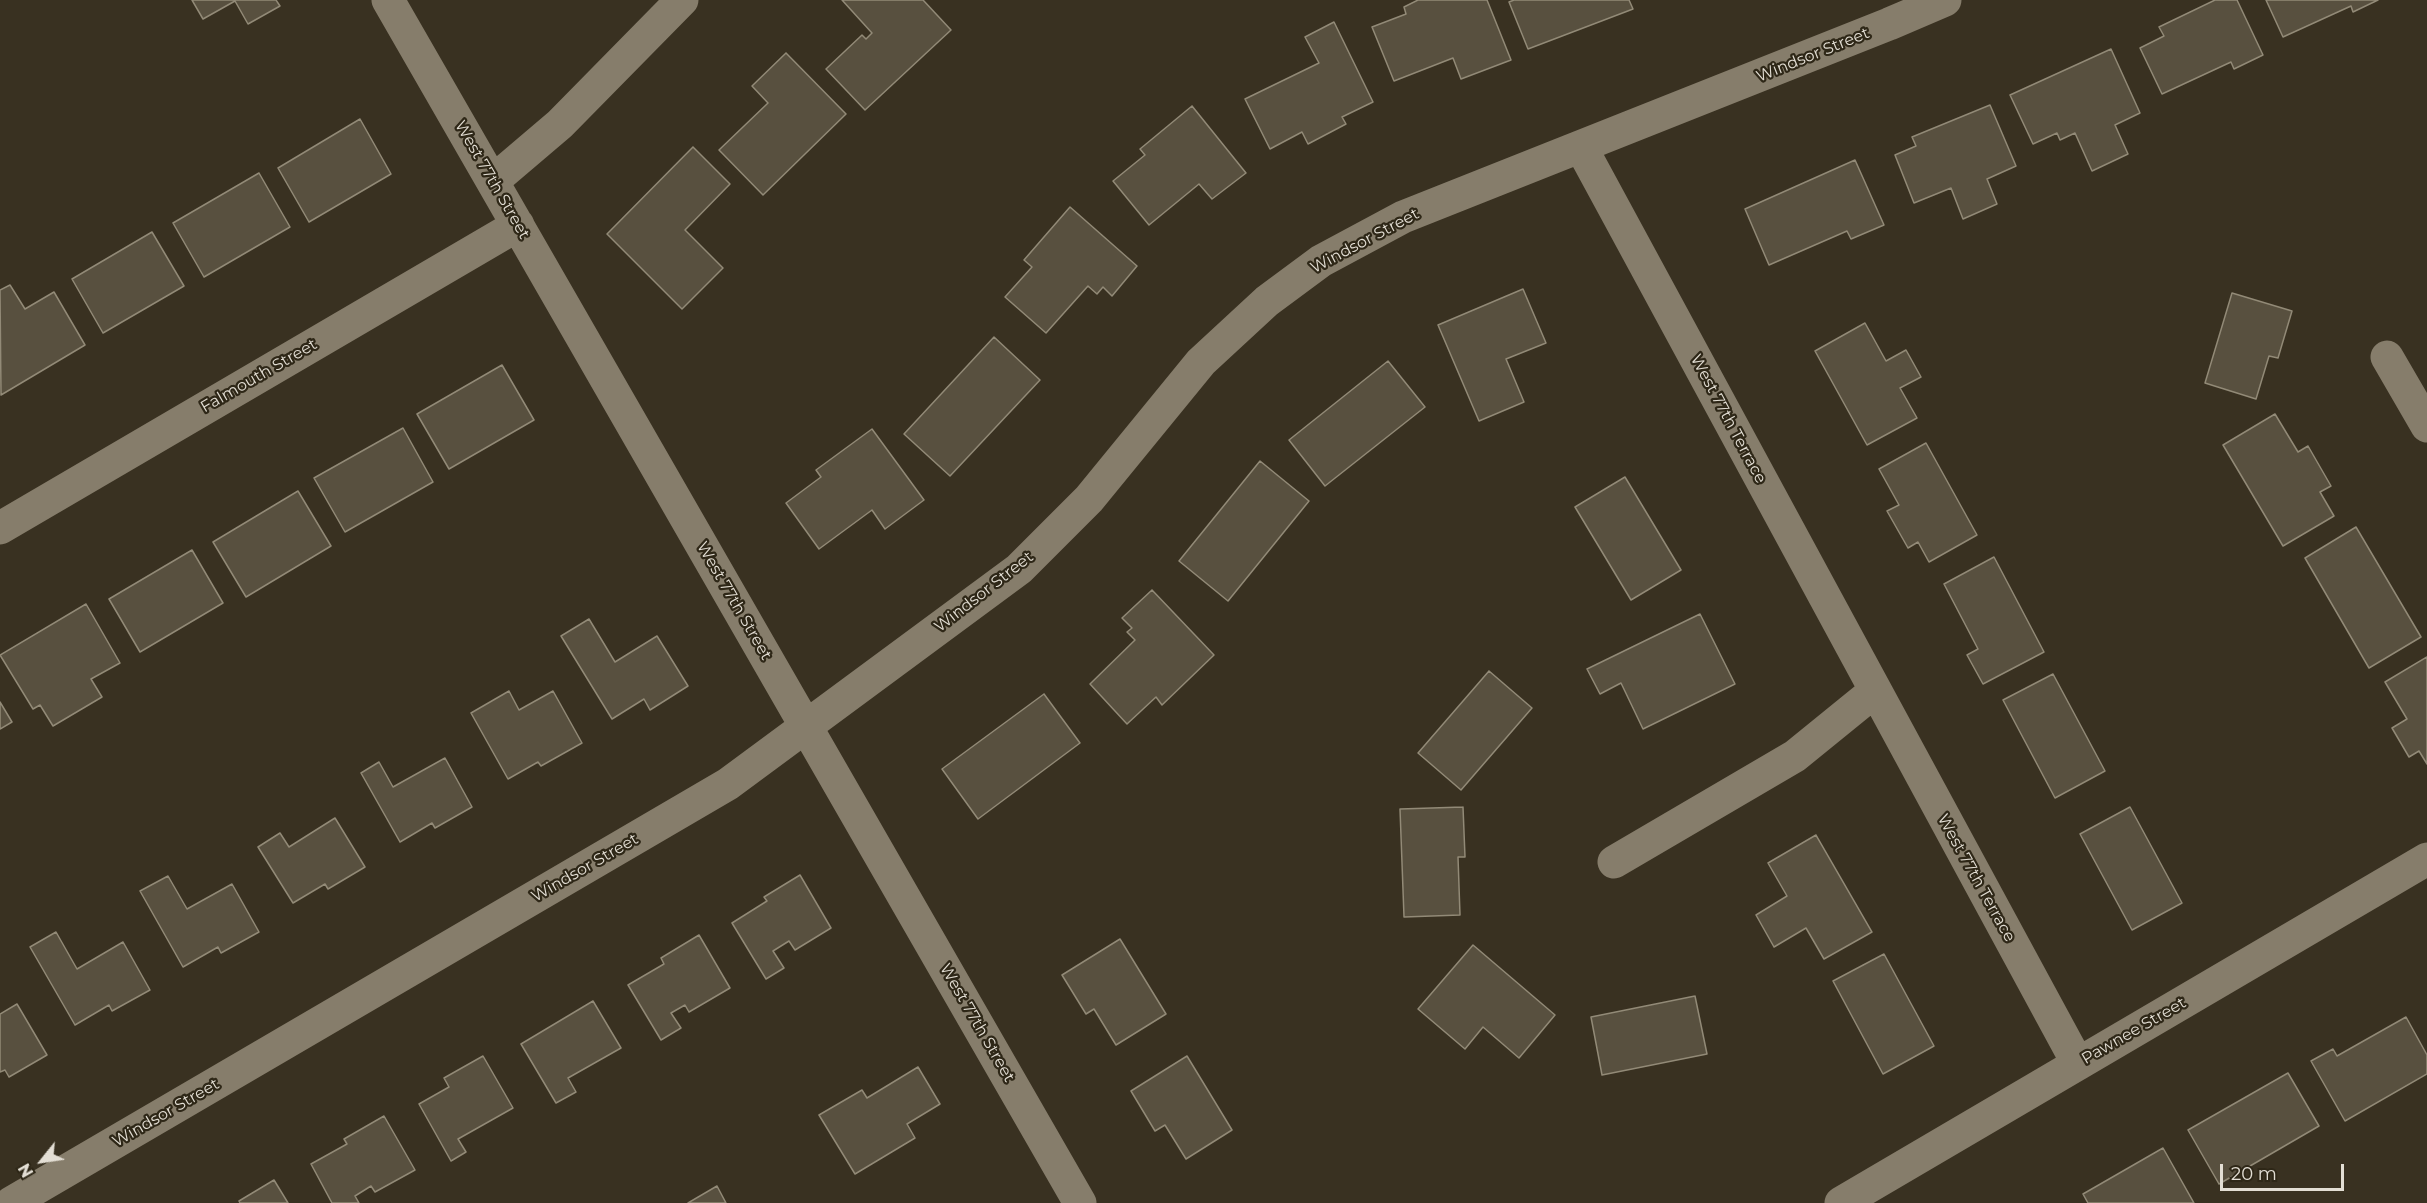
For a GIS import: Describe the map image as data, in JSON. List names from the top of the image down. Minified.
{"streets":{"street":["Windsor Street","West 77th Street","Falmouth Street","West 77th Terrace","Pawnee Street"]},"crossings":[["Windsor Street","West 77th Street"],["Windsor Street","West 77th Terrace"],["West 77th Street","Falmouth Street"],["West 77th Terrace","Pawnee Street"]],"scale_bar":"20 m","north":"bottom left"}
